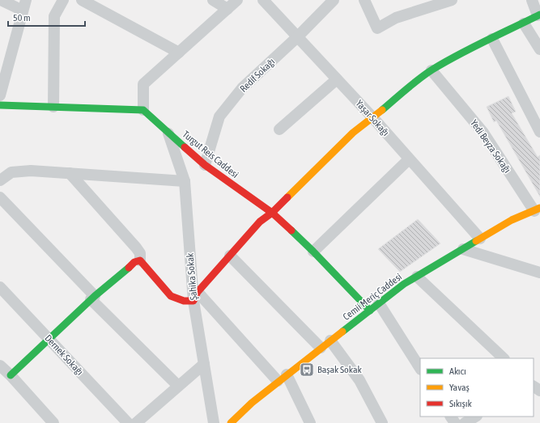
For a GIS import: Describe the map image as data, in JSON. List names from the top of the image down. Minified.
{"streets":{"street":["Redif Sokağı","Yaşar Sokağı","Yedi Beyza Sokağı","Turgut Reis Caddesi","Şahika Sokak","Cemii Meriç Caddesi","Dernek Sokağı"]},"crossings":[["Redif Sokağı","Yaşar Sokağı"],["Redif Sokağı","Turgut Reis Caddesi"],["Yaşar Sokağı","Cemii Meriç Caddesi"],["Yedi Beyza Sokağı","Cemii Meriç Caddesi"],["Turgut Reis Caddesi","Şahika Sokak"],["Turgut Reis Caddesi","Cemii Meriç Caddesi"]],"places":{"bus stop":["Başak Sokak"]},"legend":["Akıcı","Yavaş","Sıkışık"],"scale_bar":"50 m"}
